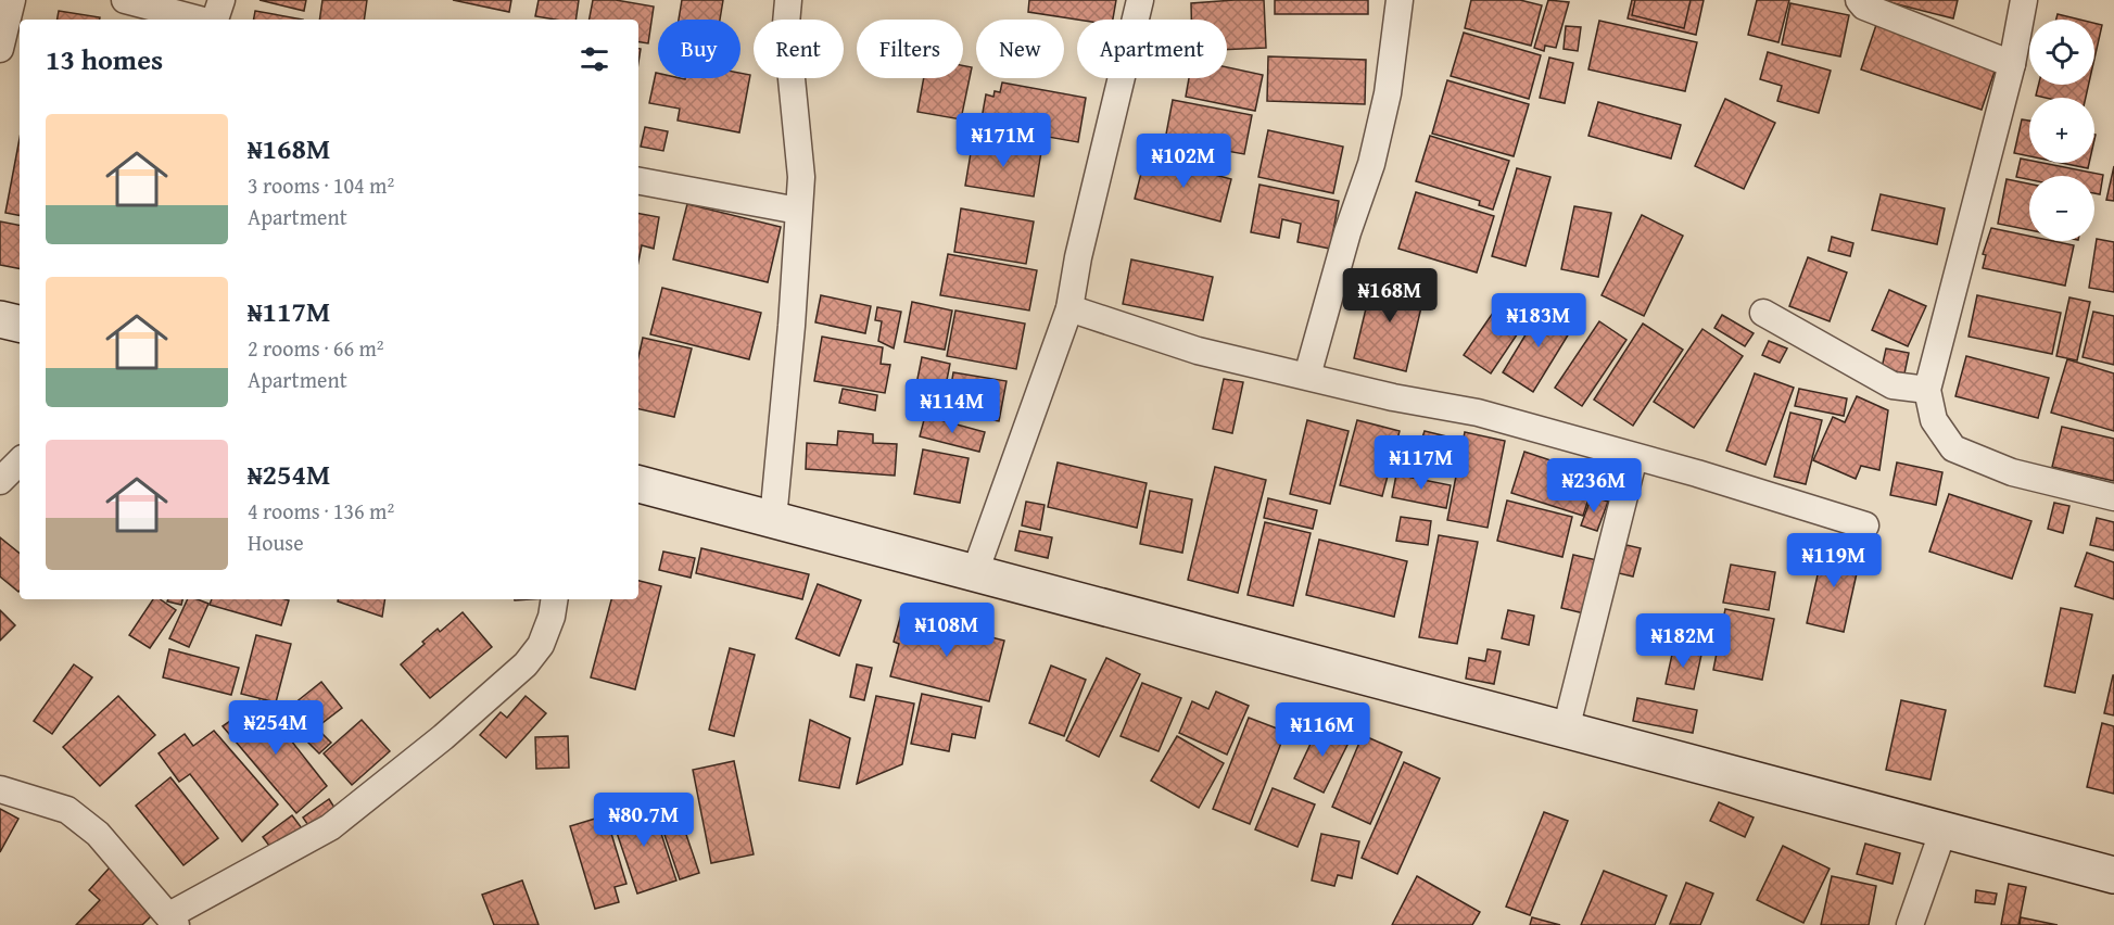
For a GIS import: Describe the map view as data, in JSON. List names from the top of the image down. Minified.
{"page":{"map_buttons":["+","−"],"chip":["Buy","Rent","Filters","New","Apartment"],"heading":"13 homes","list":[{"name":"₦168M","note":"3 rooms · 104 m² · Apartment"},{"name":"₦117M","note":"2 rooms · 66 m² · Apartment"},{"name":"₦254M","note":"4 rooms · 136 m² · House"}],"price":["₦171M","₦102M","₦168M","₦183M","₦114M","₦117M","₦236M","₦119M","₦108M","₦182M","₦254M","₦116M","₦80.7M"]}}
